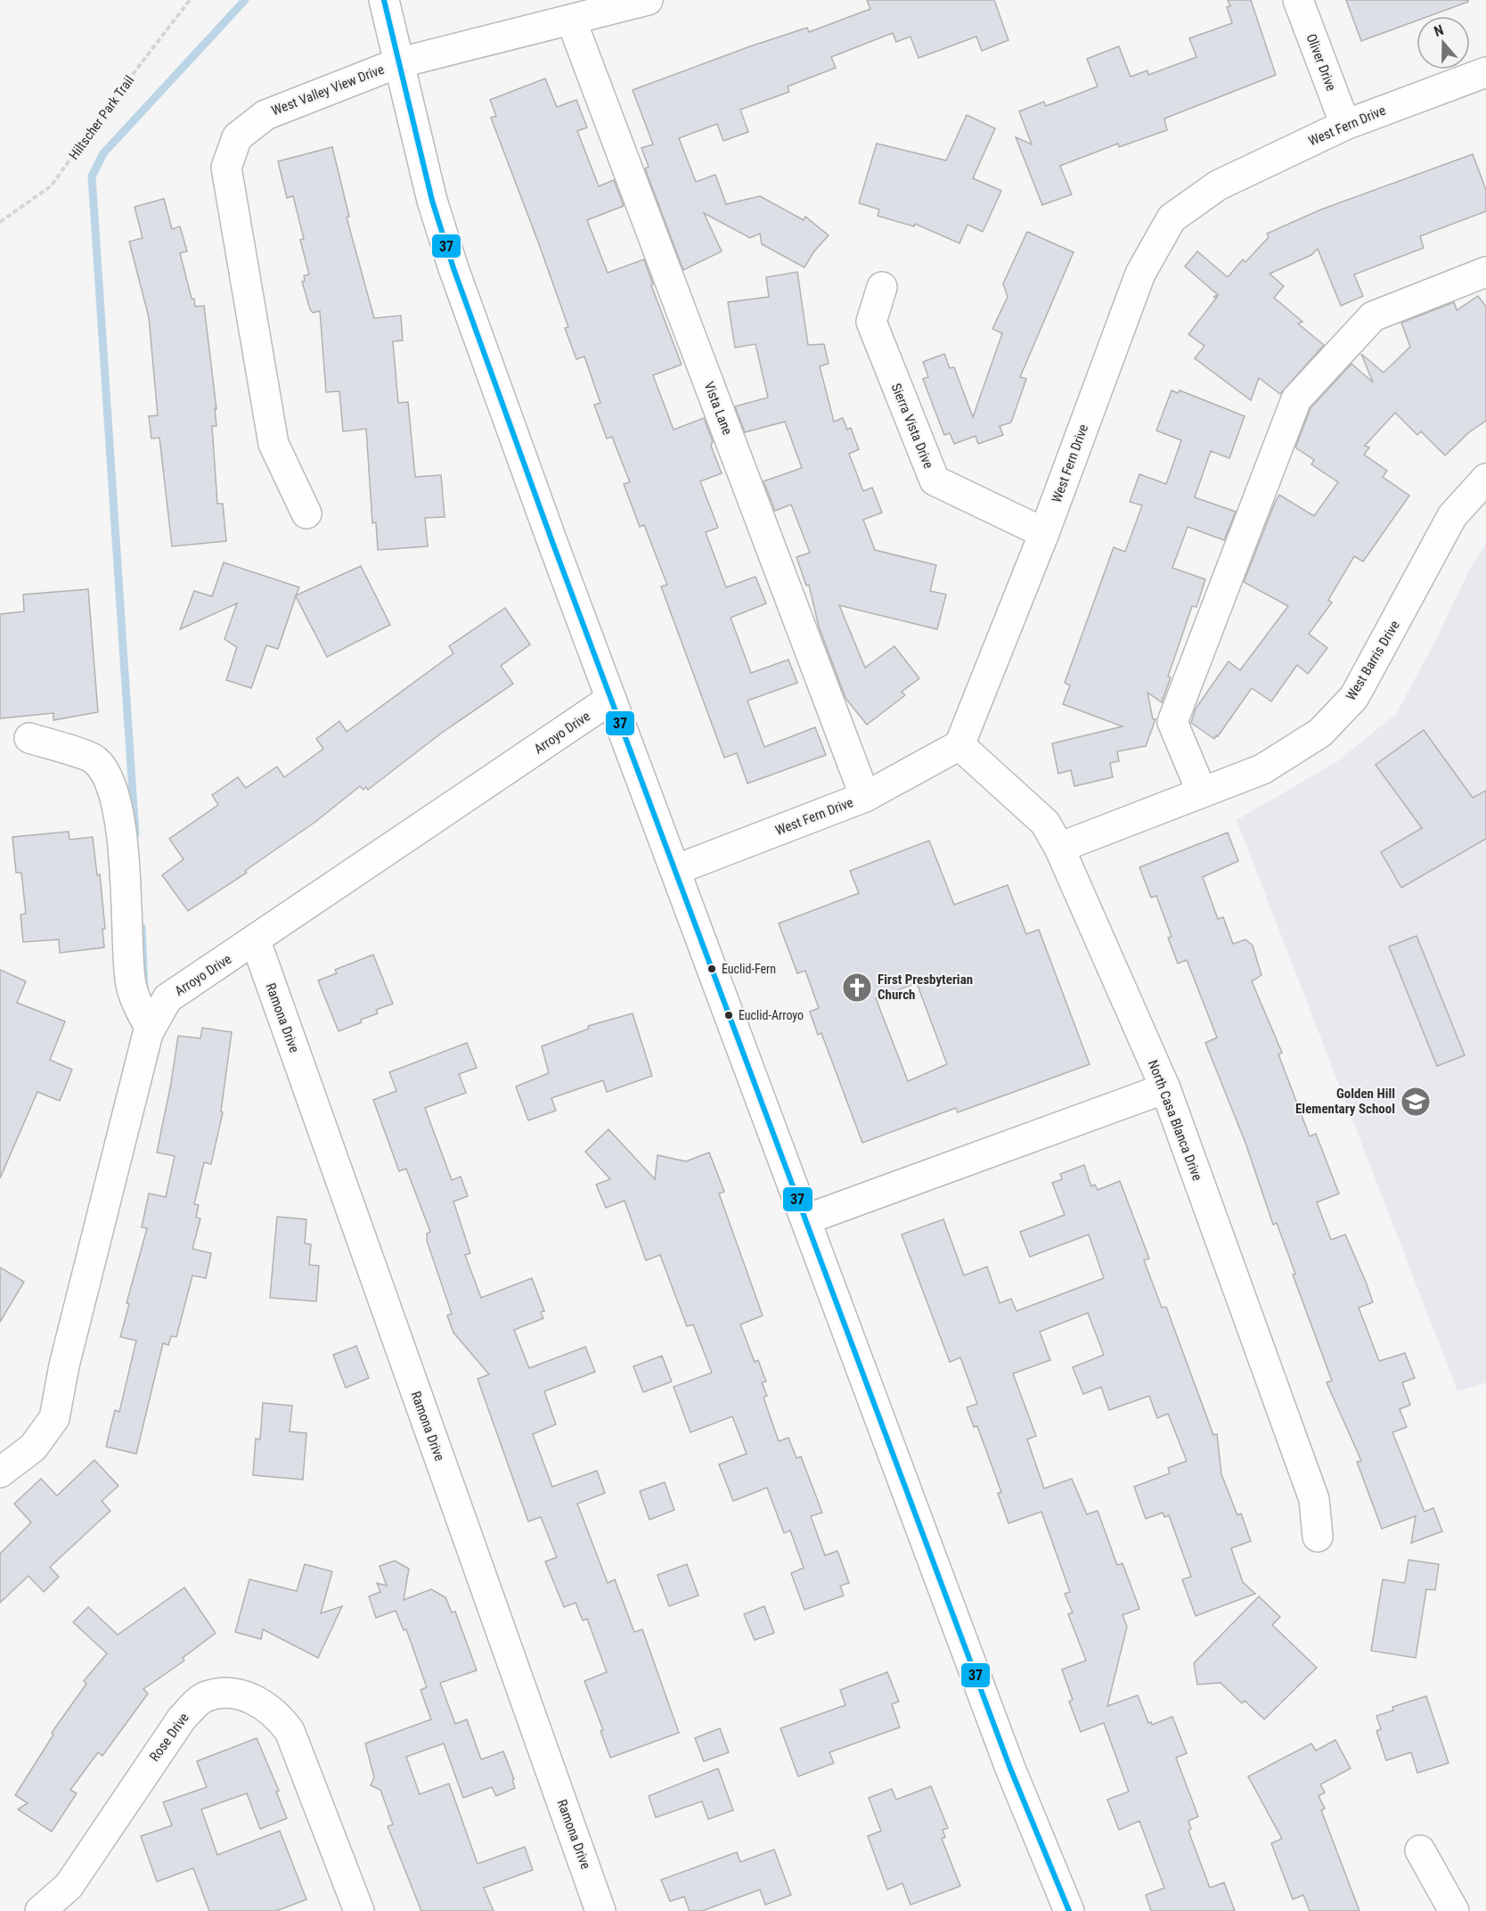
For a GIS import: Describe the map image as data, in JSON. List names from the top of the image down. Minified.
{"streets":{"street":["Oliver Drive","West Valley View Drive","West Fern Drive","Vista Lane","Sierra Vista Drive","West Barris Drive","Arroyo Drive","Ramona Drive","North Casa Blanca Drive","Rose Drive"],"path":["Hiltscher Park Trail"]},"crossings":[["Oliver Drive","West Fern Drive"],["West Valley View Drive","Vista Lane"],["West Fern Drive","Vista Lane"],["West Fern Drive","Sierra Vista Drive"],["West Fern Drive","North Casa Blanca Drive"],["West Barris Drive","North Casa Blanca Drive"],["Arroyo Drive","Ramona Drive"]],"places":{"other":["Euclid-Fern","Euclid-Arroyo"],"church":["First Presbyterian Church"],"school or university":["Golden Hill Elementary School"]},"lines":["transit line 37"],"north":"top"}
